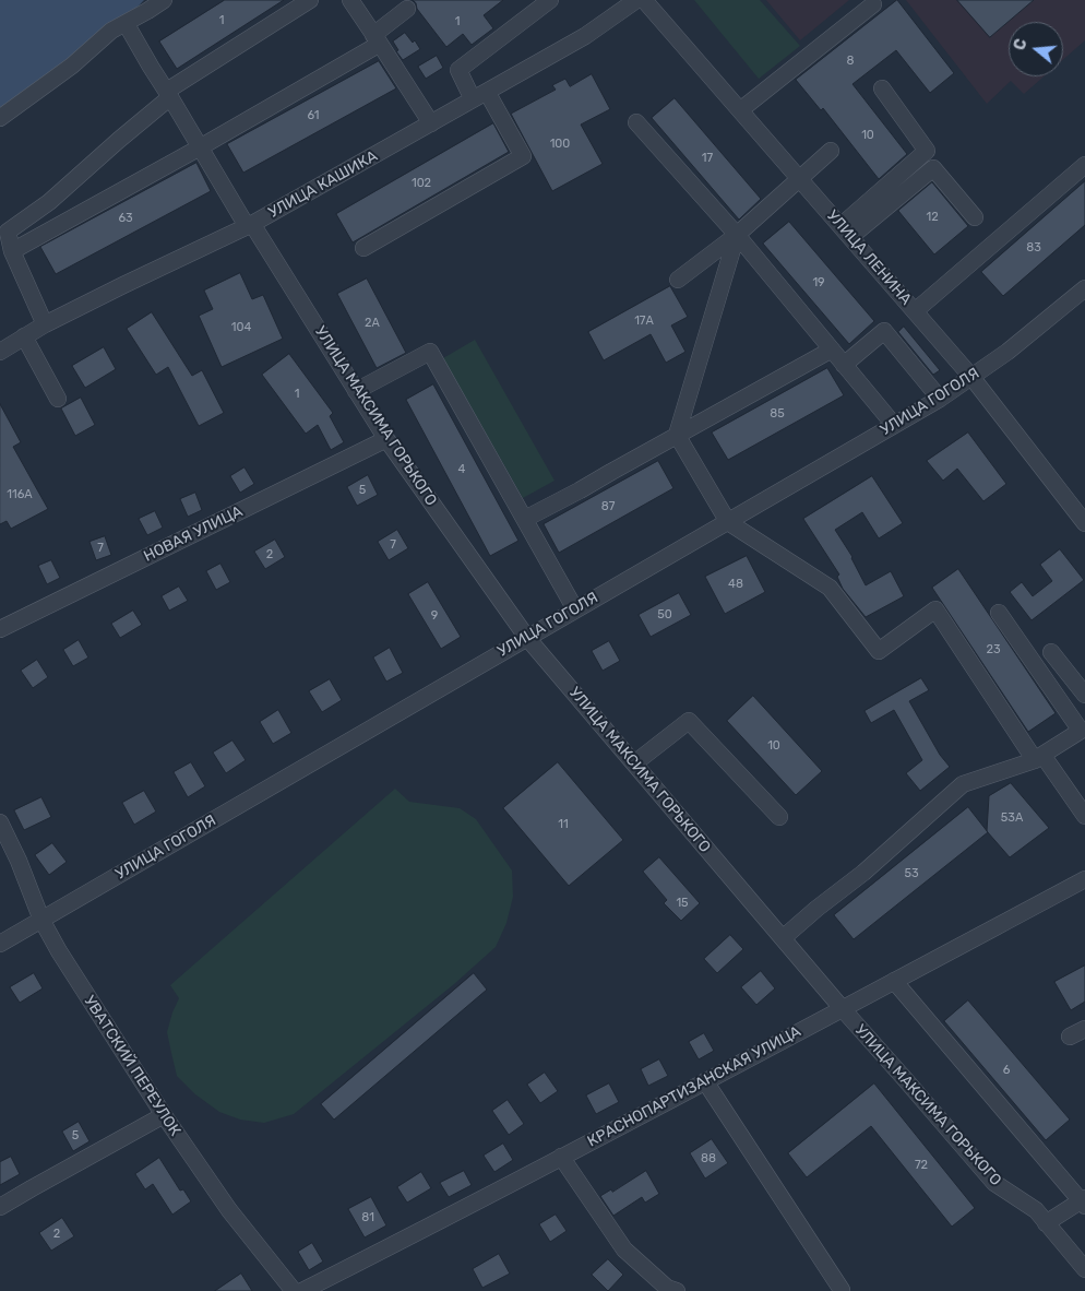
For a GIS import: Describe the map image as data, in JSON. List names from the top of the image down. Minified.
{"streets":{"street":["УЛИЦА КАШИКА","УЛИЦА ЛЕНИНА","УЛИЦА ГОГОЛЯ","УЛИЦА МАКСИМА ГОРЬКОГО","НОВАЯ УЛИЦА","УВАТСКИЙ ПЕРЕУЛОК","КРАСНОПАРТИЗАНСКАЯ УЛИЦА"]},"crossings":[["УЛИЦА КАШИКА","УЛИЦА МАКСИМА ГОРЬКОГО"],["УЛИЦА ЛЕНИНА","УЛИЦА ГОГОЛЯ"],["УЛИЦА ГОГОЛЯ","УЛИЦА МАКСИМА ГОРЬКОГО"],["УЛИЦА ГОГОЛЯ","УВАТСКИЙ ПЕРЕУЛОК"],["УЛИЦА МАКСИМА ГОРЬКОГО","НОВАЯ УЛИЦА"],["УЛИЦА МАКСИМА ГОРЬКОГО","КРАСНОПАРТИЗАНСКАЯ УЛИЦА"]],"house_numbers":["1","1","8","61","10","100","17","102","12","63","83","19","17А","2А","104","1","85","4","5","116А","87","7","7","2","48","50","9","23","10","53А","11","53","15","6","5","88","72","81","2"],"north":"left"}
